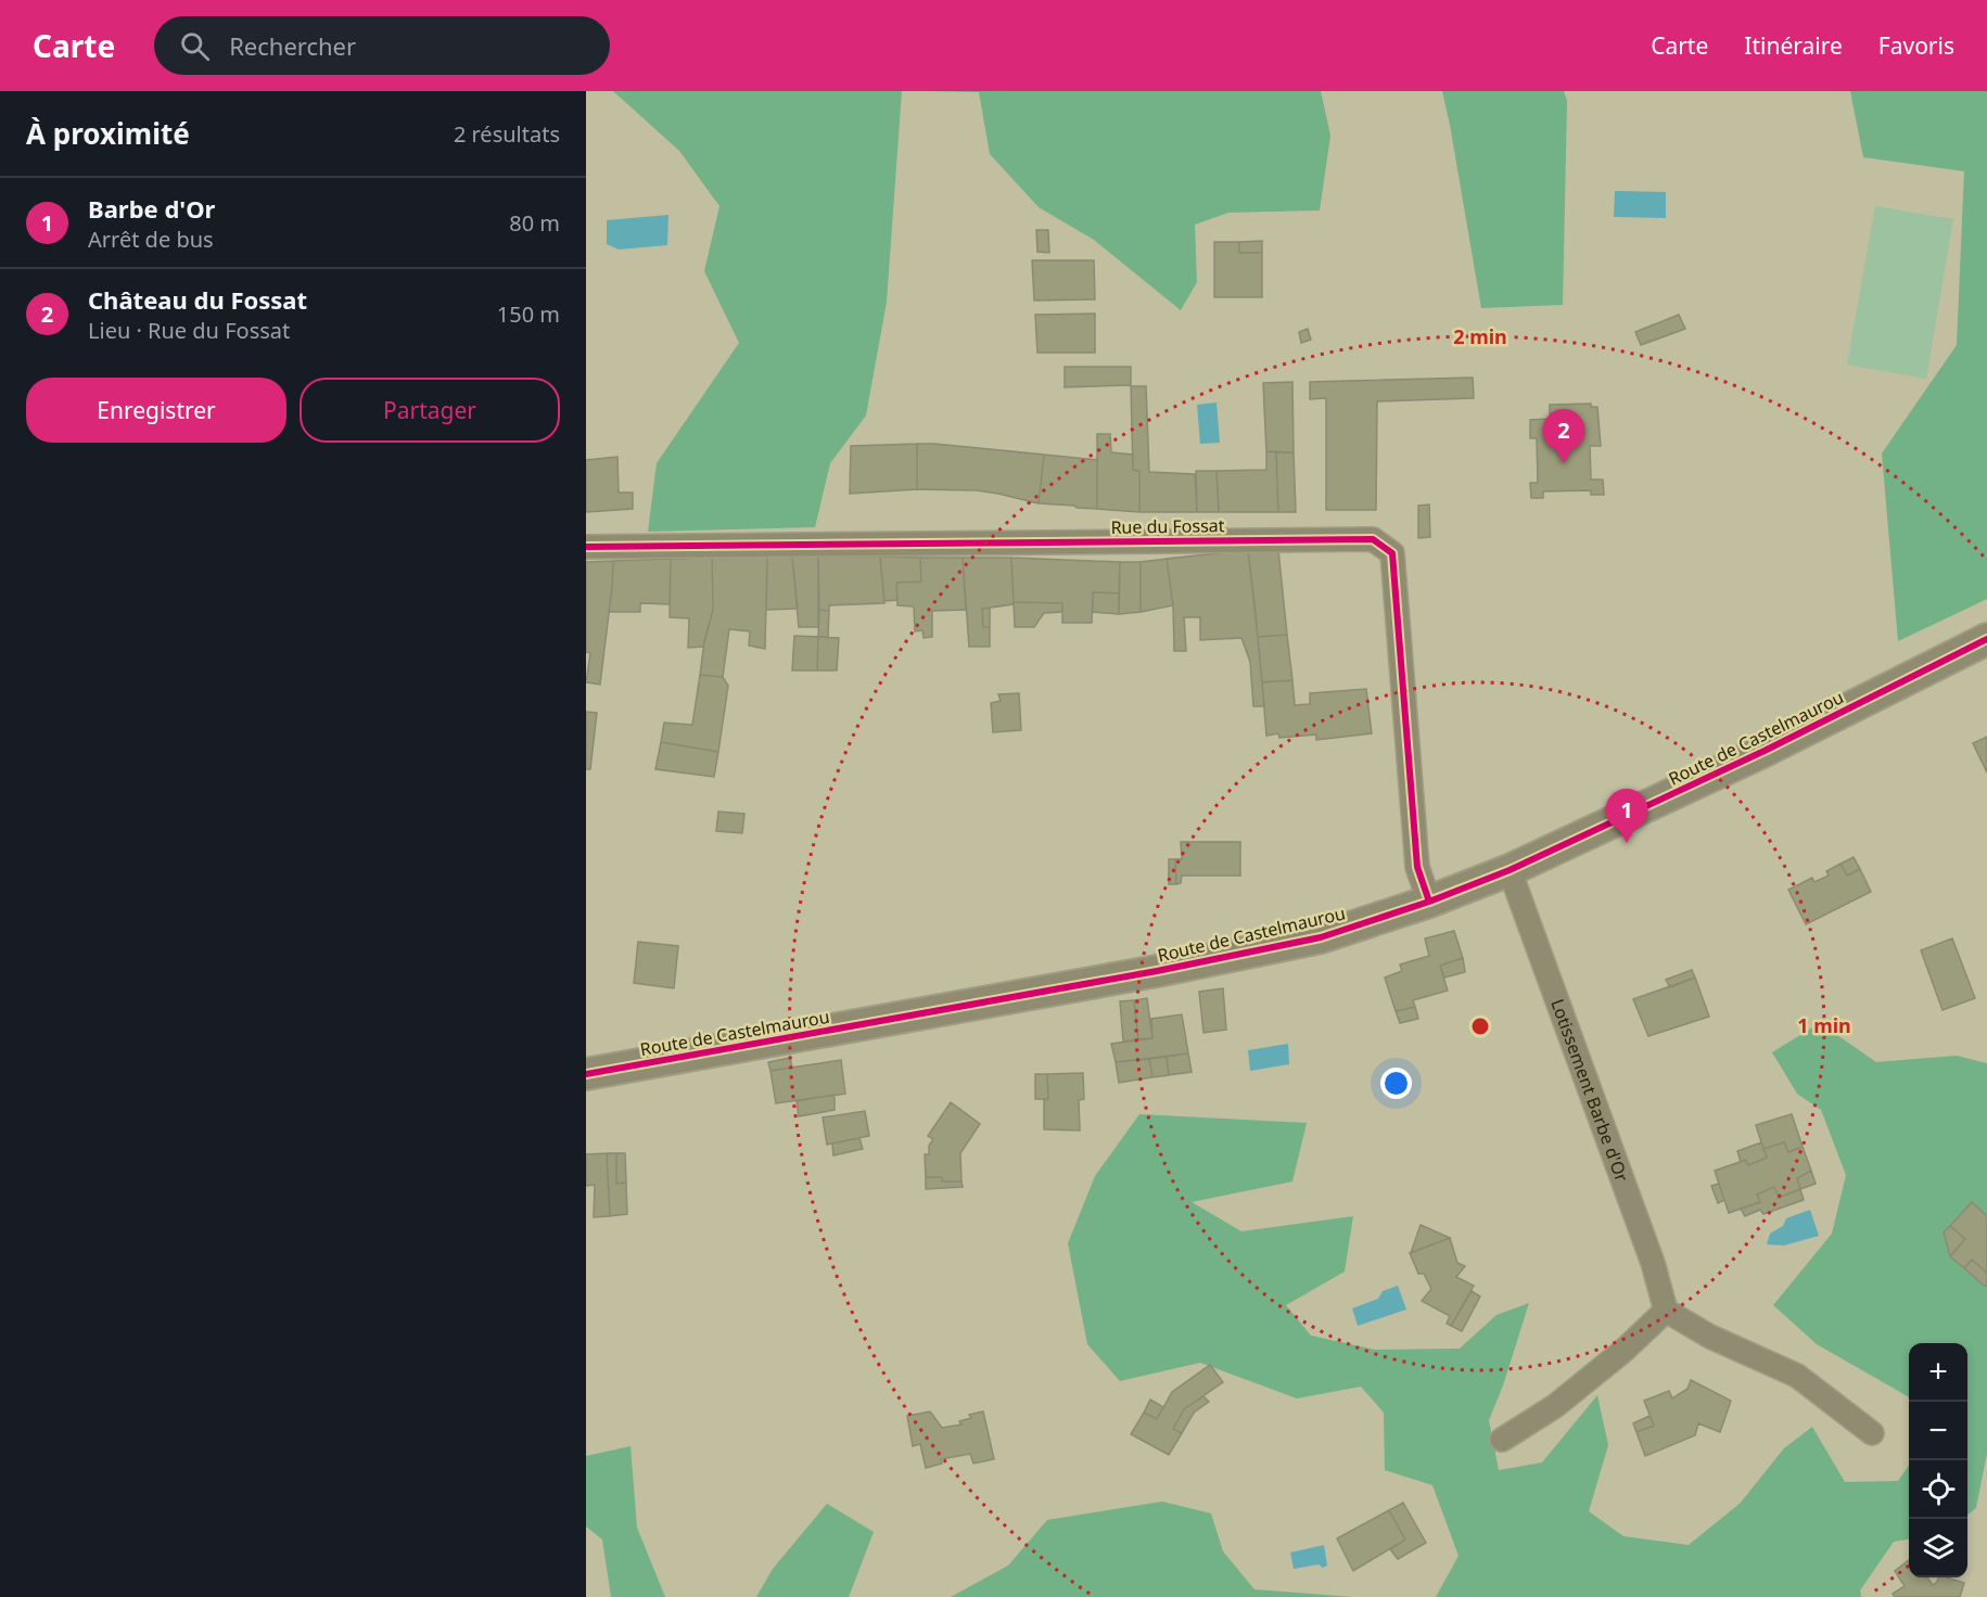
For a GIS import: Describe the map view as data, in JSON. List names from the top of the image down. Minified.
{"streets":{"street":["Rue du Fossat","Route de Castelmaurou","Lotissement Barbe d'Or"]},"crossings":[["Rue du Fossat","Route de Castelmaurou"],["Route de Castelmaurou","Lotissement Barbe d'Or"]],"page":{"header":"Carte","search":"Rechercher","nav":["Carte","Itinéraire","Favoris"],"heading":["À proximité","2 résultats"],"list":[{"mark":"1","name":"Barbe d'Or","note":"Arrêt de bus","value":"80 m"},{"mark":"2","name":"Château du Fossat","note":"Lieu · Rue du Fossat","value":"150 m"}],"buttons":["Enregistrer","Partager"],"pins":["2","1"],"map_buttons":["+","−"]},"rings":["2 min","1 min"]}
